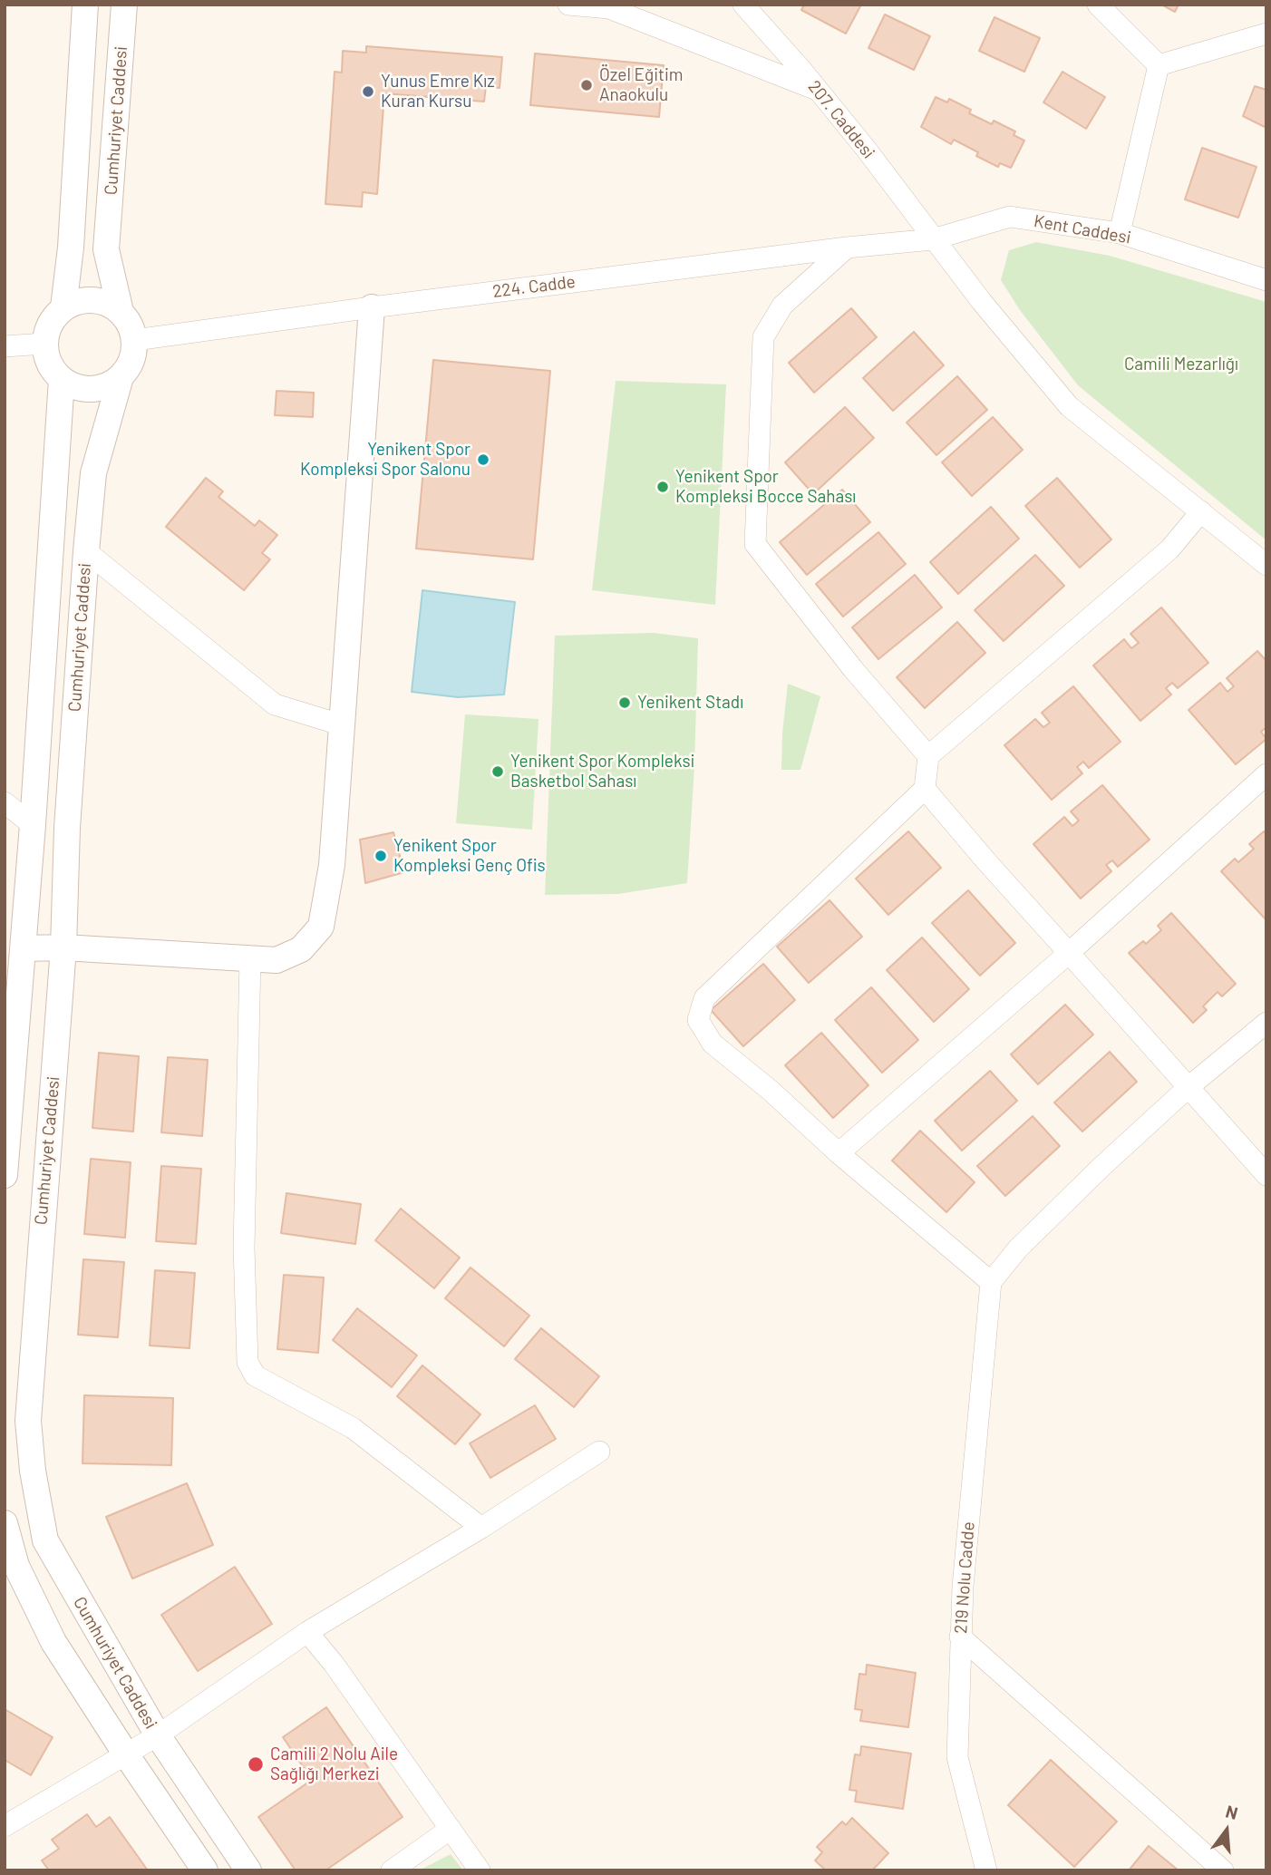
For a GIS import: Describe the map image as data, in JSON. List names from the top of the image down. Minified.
{"streets":{"street":["207. Caddesi","Cumhuriyet Caddesi","Kent Caddesi","224. Cadde","219 Nolu Cadde"]},"crossings":[["207. Caddesi","Kent Caddesi"],["207. Caddesi","224. Cadde"],["Cumhuriyet Caddesi","224. Cadde"],["Kent Caddesi","224. Cadde"]],"parks":["Camili Mezarlığı"],"places":["Özel Eğitim Anaokulu","Yunus Emre Kız Kuran Kursu","Yenikent Spor Kompleksi Spor Salonu","Yenikent Spor Kompleksi Bocce Sahası","Yenikent Stadı","Yenikent Spor Kompleksi Basketbol Sahası","Yenikent Spor Kompleksi Genç Ofis","Camili 2 Nolu Aile Sağlığı Merkezi"],"north":"top"}
